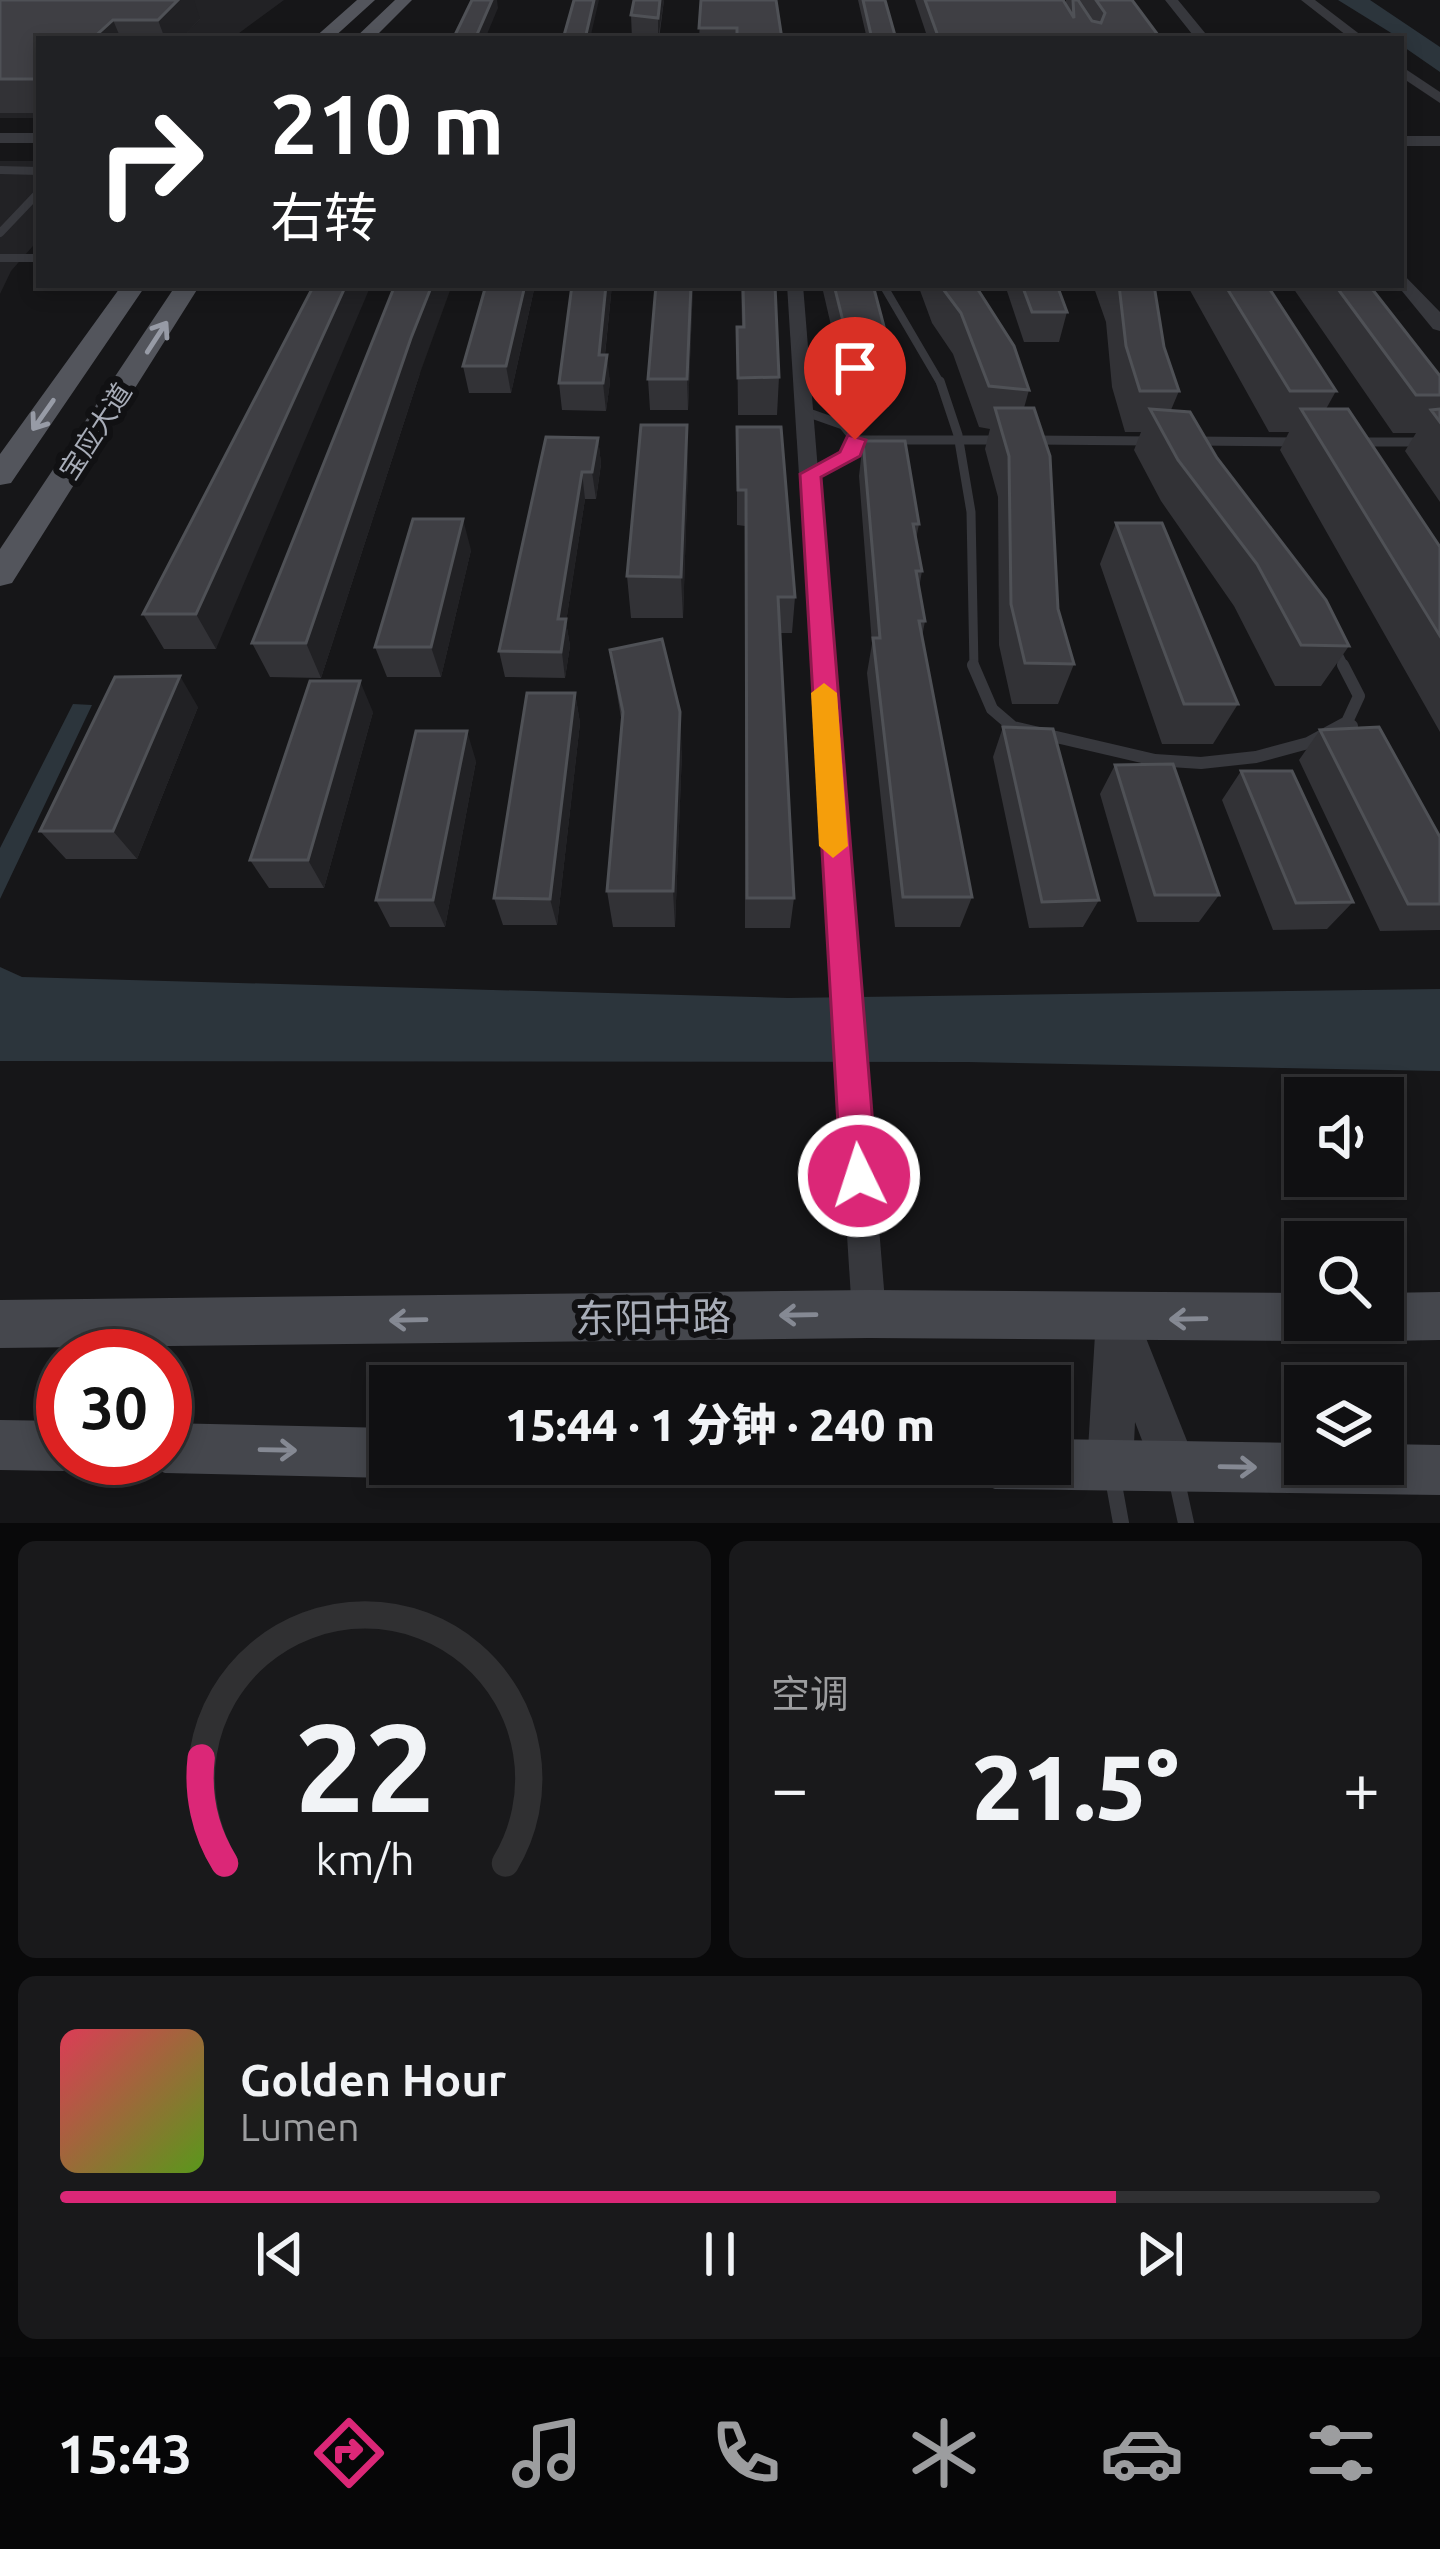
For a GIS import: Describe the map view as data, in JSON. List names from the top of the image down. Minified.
{"streets":{"main road":["宝应大道","东阳中路"]},"page":{"turn":["210 m","右转"],"limit":"30","trip":"15:44 · 1 分钟 · 240 m","tile":"空调","heat":["−","21.5°","+"],"song":["Golden Hour","Lumen"],"tabs":"15:43","gauge":["22","km/h"]}}
